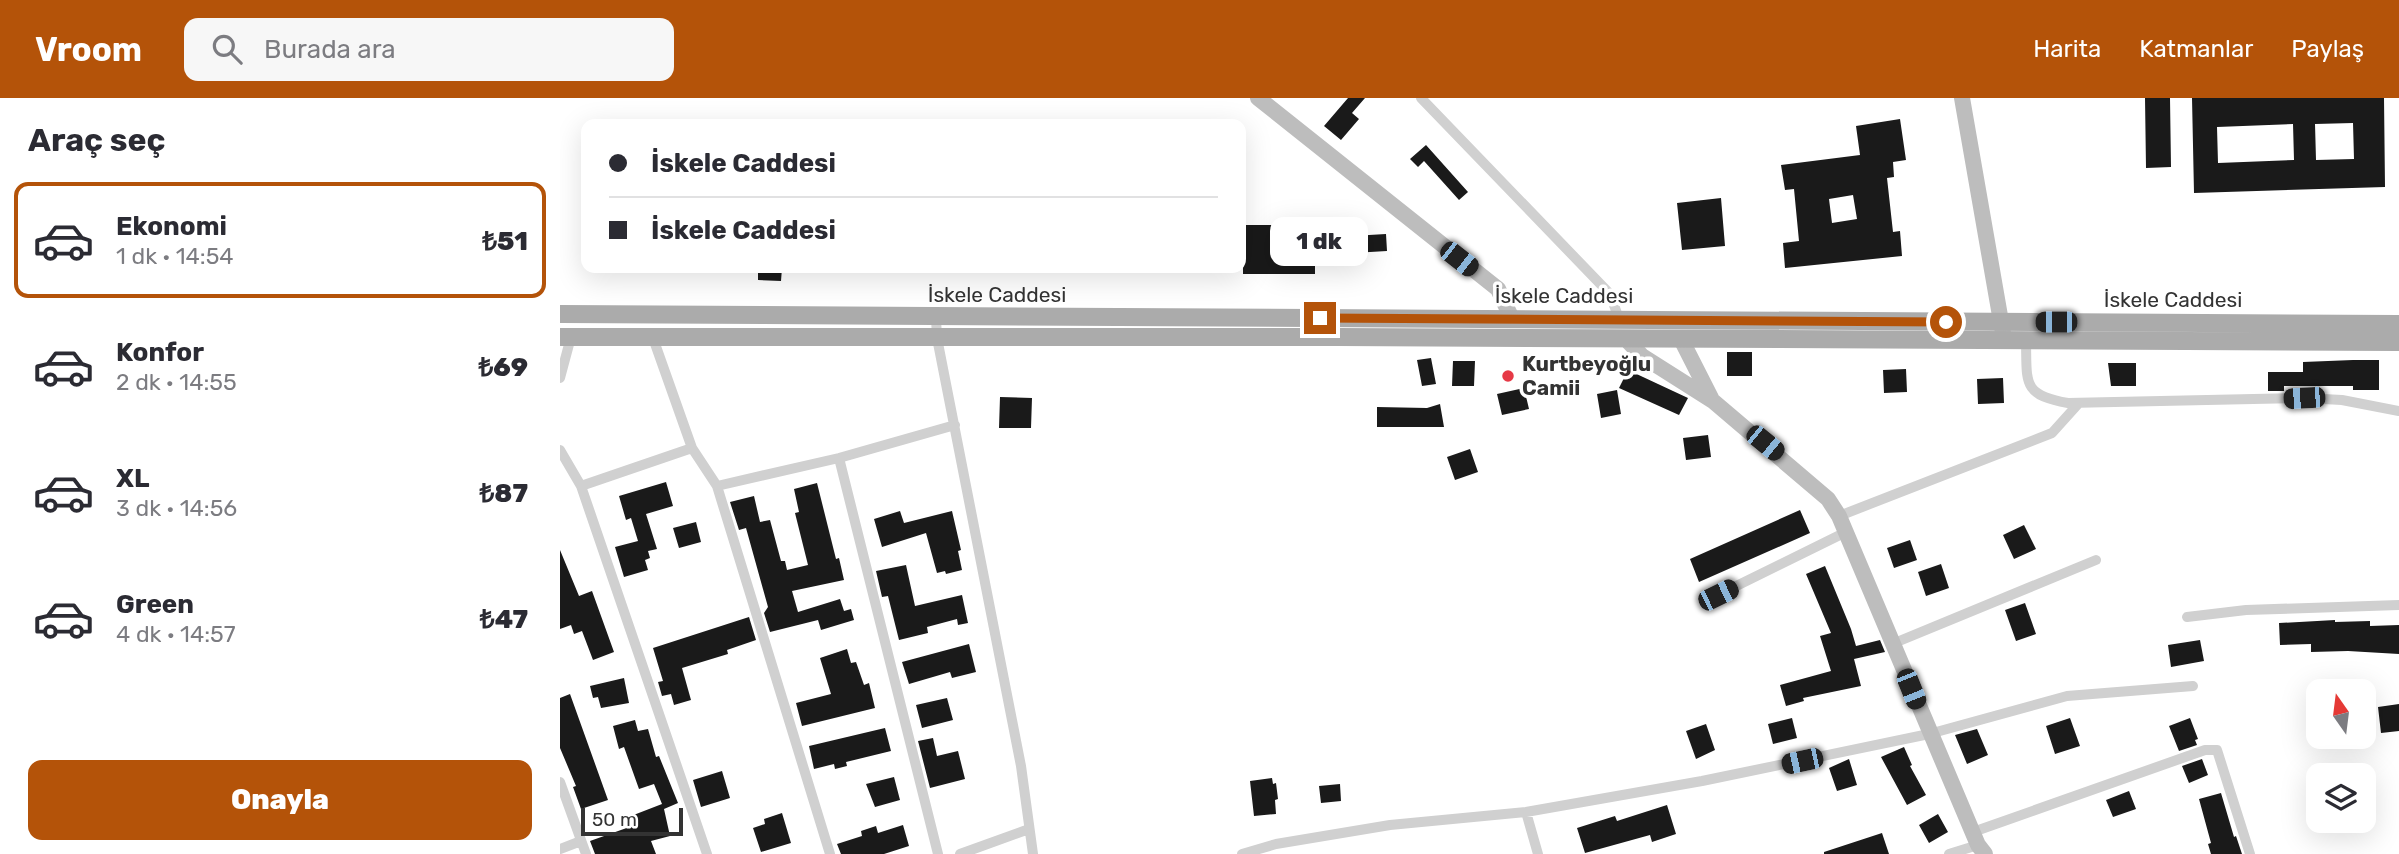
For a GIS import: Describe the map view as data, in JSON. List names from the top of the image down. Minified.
{"streets":{"main road":["İskele Caddesi"]},"places":["Kurtbeyoğlu Camii"],"scale_bar":"50 m","north":"top","page":{"header":"Vroom","search":"Burada ara","nav":["Harita","Katmanlar","Paylaş"],"heading":"Araç seç","banner":["İskele Caddesi","İskele Caddesi"],"list":[{"name":"Ekonomi","note":"1 dk · 14:54","value":"₺51"},{"name":"Konfor","note":"2 dk · 14:55","value":"₺69"},{"name":"XL","note":"3 dk · 14:56","value":"₺87"},{"name":"Green","note":"4 dk · 14:57","value":"₺47"}],"bubble":"1 dk","buttons":"Onayla","scale":"50 m"}}
